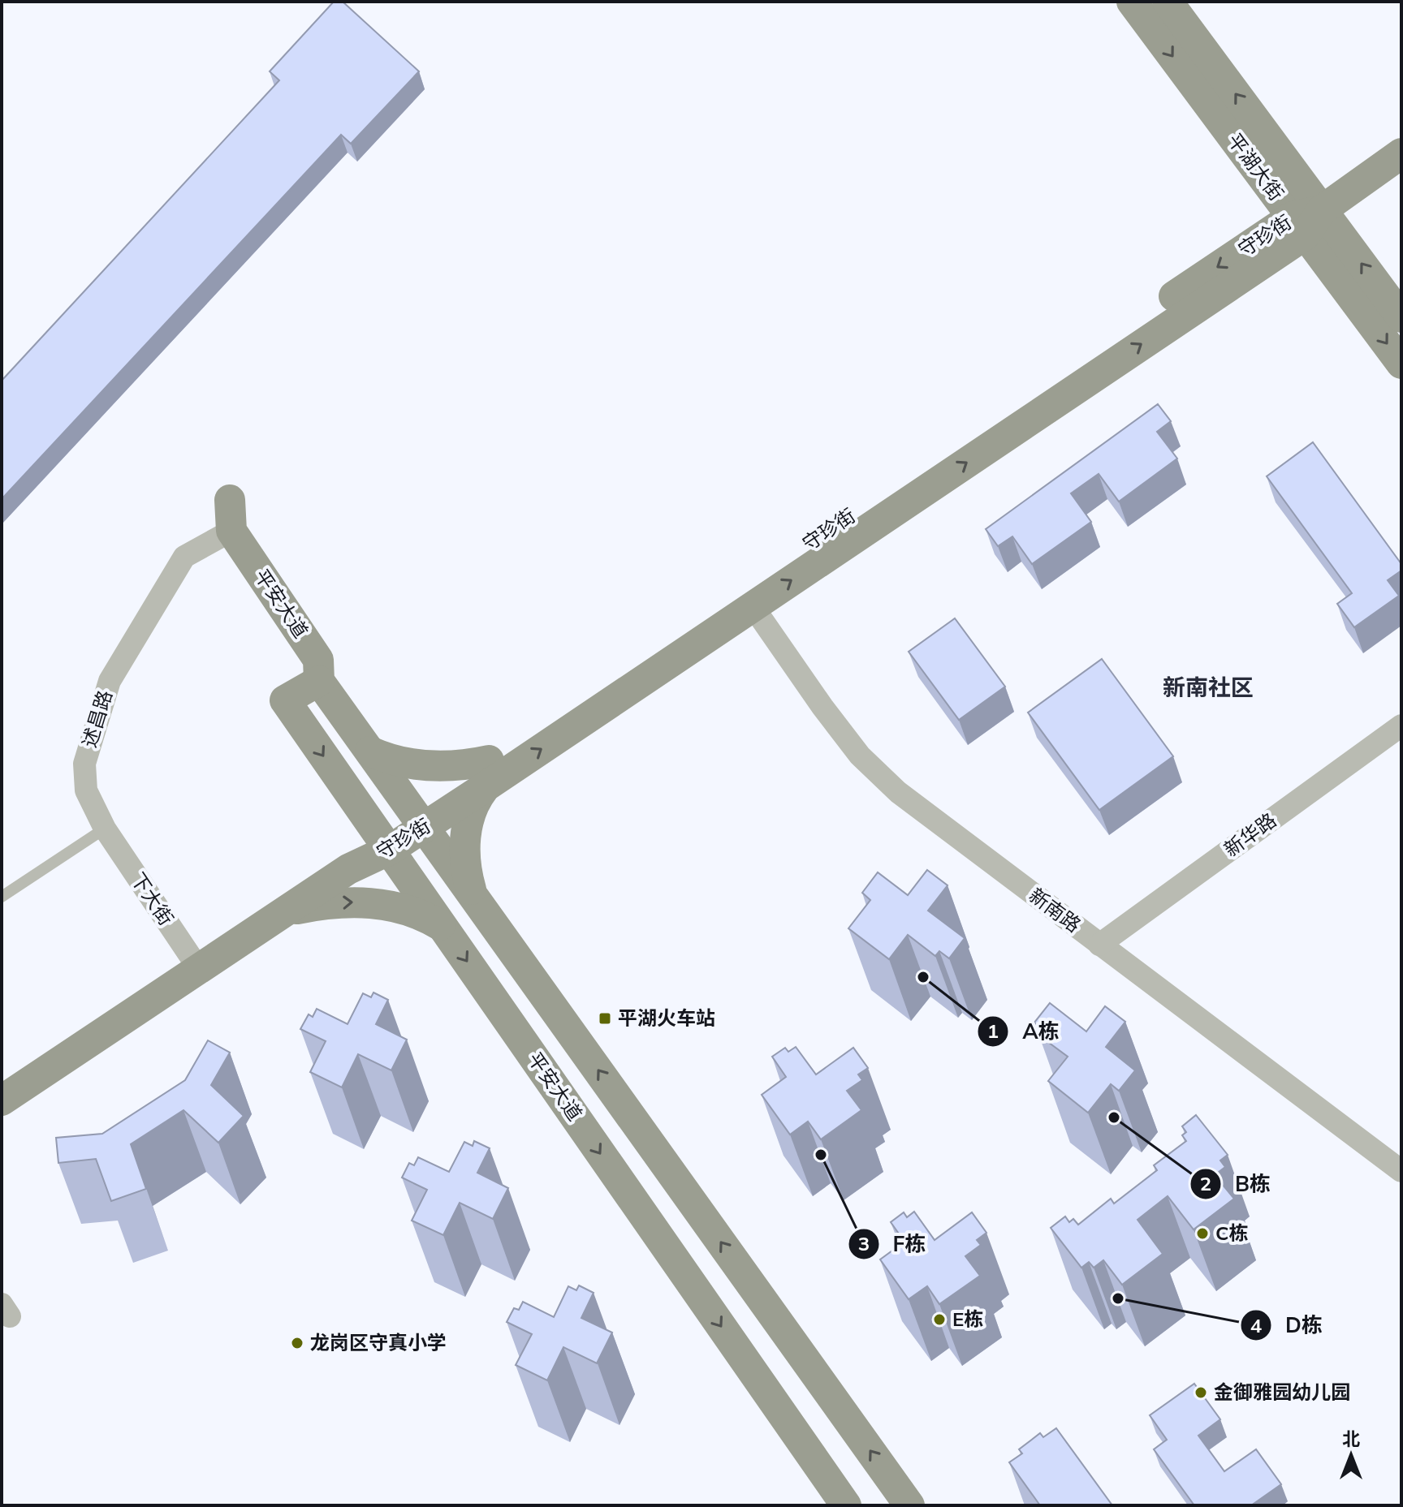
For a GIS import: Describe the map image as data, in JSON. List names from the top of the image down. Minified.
{"streets":{"street":["平湖大街","守珍街","平安大道","述昌路","新华路","下大街","新南路"]},"crossings":[["平湖大街","守珍街"],["守珍街","平安大道"],["守珍街","下大街"],["守珍街","新南路"],["平安大道","述昌路"],["述昌路","下大街"],["新华路","新南路"]],"districts":["新南社区"],"places":{"other":["A栋","B栋","F栋","C栋","D栋","E栋","龙岗区守真小学","金御雅园幼儿园"],"transit":["平湖火车站"]},"north":"top"}
